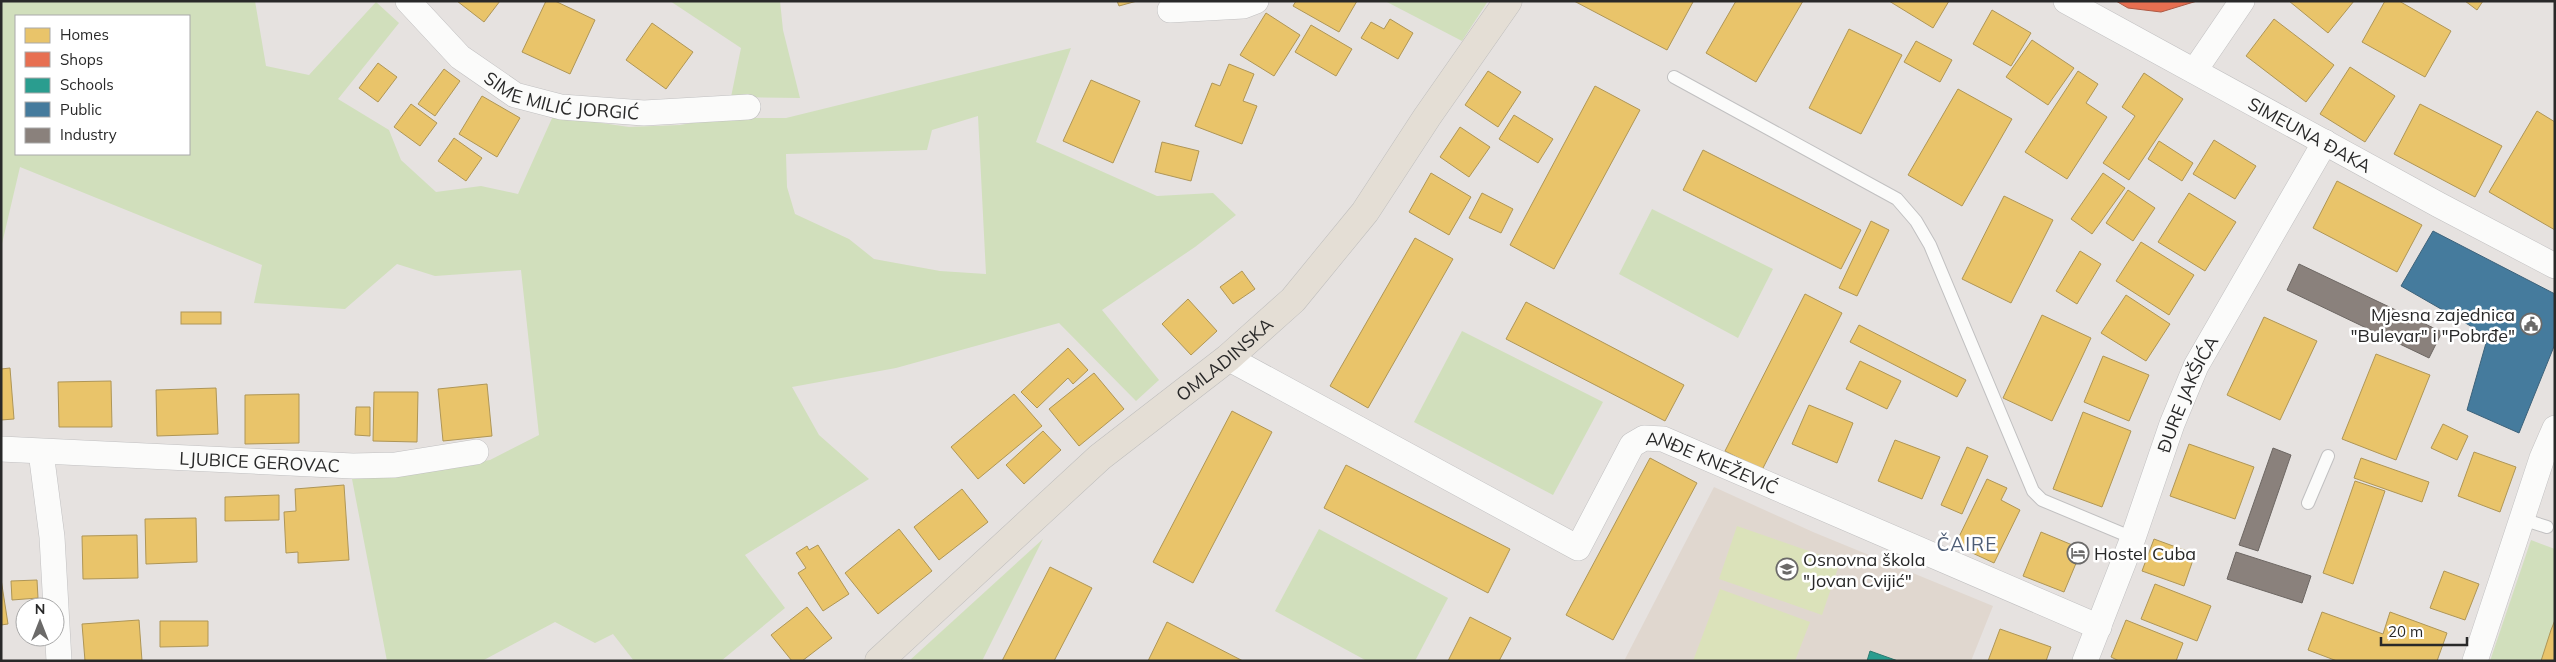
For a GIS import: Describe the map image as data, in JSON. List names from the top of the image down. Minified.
{"streets":{"main road":["OMLADINSKA"],"street":["SIME MILIĆ JORGIĆ","SIMEUNA ĐAKA","ĐURE JAKŠIĆA","LJUBICE GEROVAC","ANĐE KNEŽEVIĆ"]},"crossings":[["SIMEUNA ĐAKA","ĐURE JAKŠIĆA"],["OMLADINSKA","ANĐE KNEŽEVIĆ"],["ĐURE JAKŠIĆA","ANĐE KNEŽEVIĆ"]],"districts":["ČAIRE"],"places":{"public building":["Mjesna zajednica \"Bulevar\" i \"Pobrđe\""],"hotel":["Hostel Cuba"],"school or university":["Osnovna škola \"Jovan Cvijić\""]},"legend":["Homes","Shops","Schools","Public","Industry"],"scale_bar":"20 m","north":"top"}
